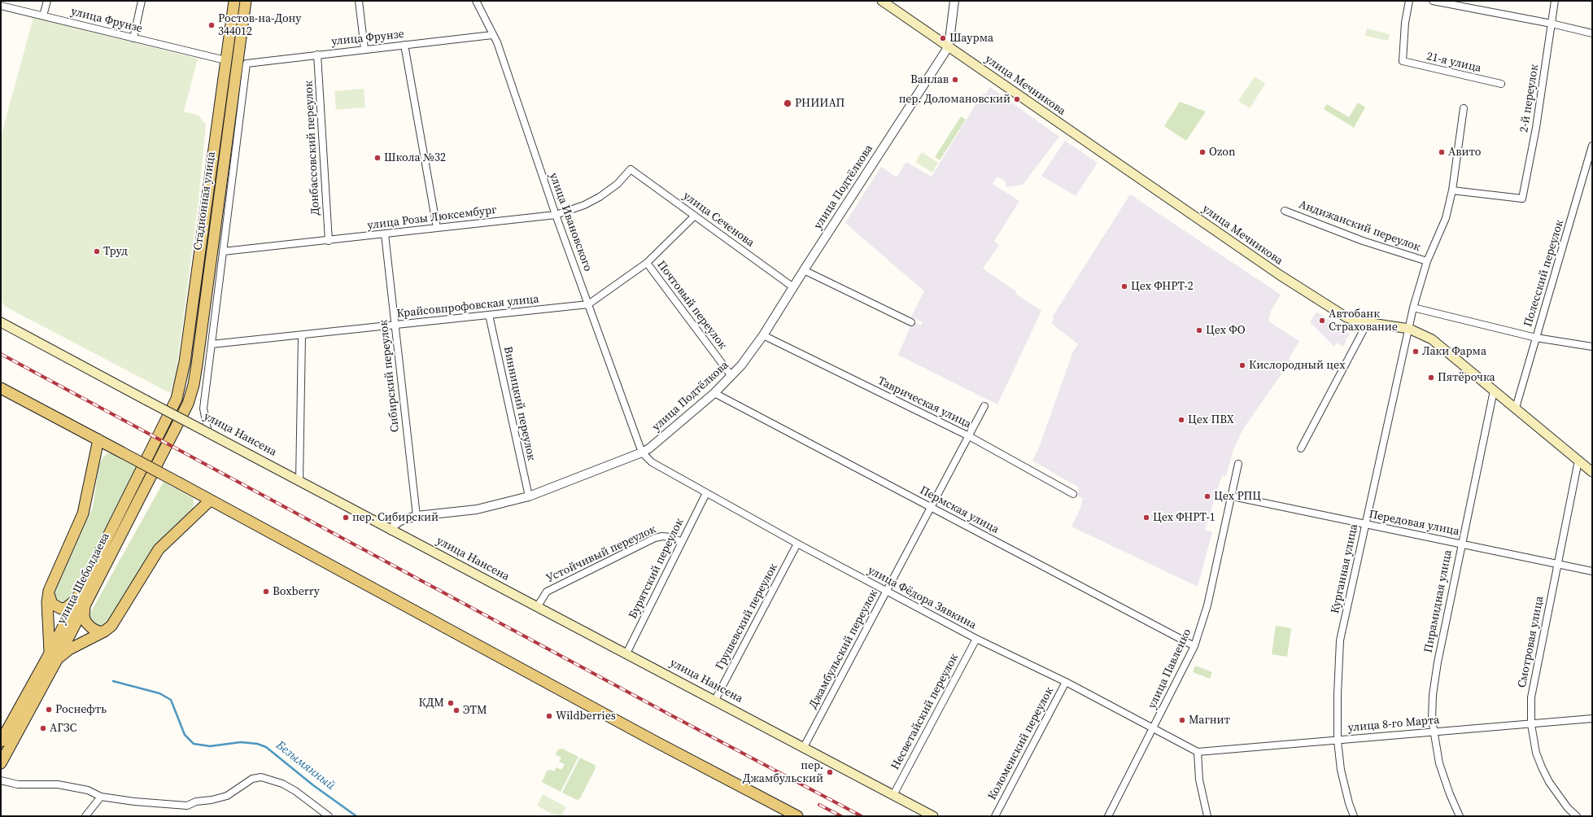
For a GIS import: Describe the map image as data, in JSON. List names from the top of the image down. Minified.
{"streets":{"main road":["улица Мечникова","Стадионная улица","улица Нансена","улица Шеболдаева"],"street":["улица Фрунзе","21-я улица","2-й переулок","Донбассовский переулок","улица Подтёлкова","улица Розы Люксембург","улица Сеченова","улица Ивановского","Андижанский переулок","Полесский переулок","Почтовый переулок","Крайсовпрофовская улица","Сибирский переулок","Таврическая улица","Винницкий переулок","Пермская улица","Передовая улица","Устойчивый переулок","Бурятский переулок","Курганная улица","улица Фёдора Зявкина","Пирамидная улица","Грушевский переулок","Смотровая улица","Джамбульский переулок","улица Павленко","Несветайский переулок","улица 8-го Марта","Коломенский переулок"]},"crossings":[["улица Фрунзе","Донбассовский переулок"],["улица Фрунзе","Стадионная улица"],["улица Фрунзе","улица Ивановского"],["улица Мечникова","улица Подтёлкова"],["улица Мечникова","Полесский переулок"],["улица Мечникова","Курганная улица"],["улица Мечникова","Пирамидная улица"],["улица Мечникова","Смотровая улица"],["2-й переулок","Курганная улица"],["Донбассовский переулок","улица Розы Люксембург"],["улица Подтёлкова","улица Сеченова"],["улица Подтёлкова","улица Ивановского"],["улица Подтёлкова","Почтовый переулок"],["улица Подтёлкова","Сибирский переулок"],["улица Подтёлкова","Таврическая улица"],["улица Подтёлкова","Винницкий переулок"],["улица Подтёлкова","улица Нансена"],["улица Подтёлкова","Пермская улица"],["улица Подтёлкова","улица Фёдора Зявкина"],["Стадионная улица","улица Розы Люксембург"],["Стадионная улица","Крайсовпрофовская улица"],["Стадионная улица","улица Нансена"],["Стадионная улица","улица Шеболдаева"],["улица Розы Люксембург","улица Сеченова"],["улица Розы Люксембург","улица Ивановского"],["улица Розы Люксембург","Сибирский переулок"],["улица Сеченова","Крайсовпрофовская улица"],["улица Ивановского","Крайсовпрофовская улица"],["улица Ивановского","улица Фёдора Зявкина"],["Андижанский переулок","Курганная улица"],["Почтовый переулок","Крайсовпрофовская улица"],["Крайсовпрофовская улица","Сибирский переулок"],["Крайсовпрофовская улица","Винницкий переулок"],["Таврическая улица","Джамбульский переулок"],["улица Нансена","Устойчивый переулок"],["улица Нансена","Бурятский переулок"],["улица Нансена","Грушевский переулок"],["улица Нансена","Джамбульский переулок"],["улица Нансена","Несветайский переулок"],["Пермская улица","Джамбульский переулок"],["Пермская улица","улица Павленко"],["Передовая улица","Курганная улица"],["Передовая улица","Пирамидная улица"],["Передовая улица","Смотровая улица"],["Передовая улица","улица Павленко"],["Устойчивый переулок","Бурятский переулок"],["Бурятский переулок","улица Фёдора Зявкина"],["Курганная улица","улица 8-го Марта"],["улица Фёдора Зявкина","Грушевский переулок"],["улица Фёдора Зявкина","Джамбульский переулок"],["улица Фёдора Зявкина","улица Павленко"],["улица Фёдора Зявкина","Несветайский переулок"],["улица Фёдора Зявкина","улица 8-го Марта"],["улица Фёдора Зявкина","Коломенский переулок"],["Пирамидная улица","улица 8-го Марта"],["Смотровая улица","улица 8-го Марта"]],"water":["Безымянный"],"places":["Ростов-на-Дону 344012","Шаурма","Ванлав","пер. Доломановский","РНИИАП","Ozon","Авито","Школа №32","Труд","Цех ФНРТ-2","Автобанк Страхование","Цех ФО","Лаки Фарма","Кислородный цех","Пятёрочка","Цех ПВХ","Цех РПЦ","пер. Сибирский","Цех ФНРТ-1","Boxberry","КДМ","Роснефть","ЭТМ","Wildberries","Магнит","АГЗС","пер. Джамбульский"]}
